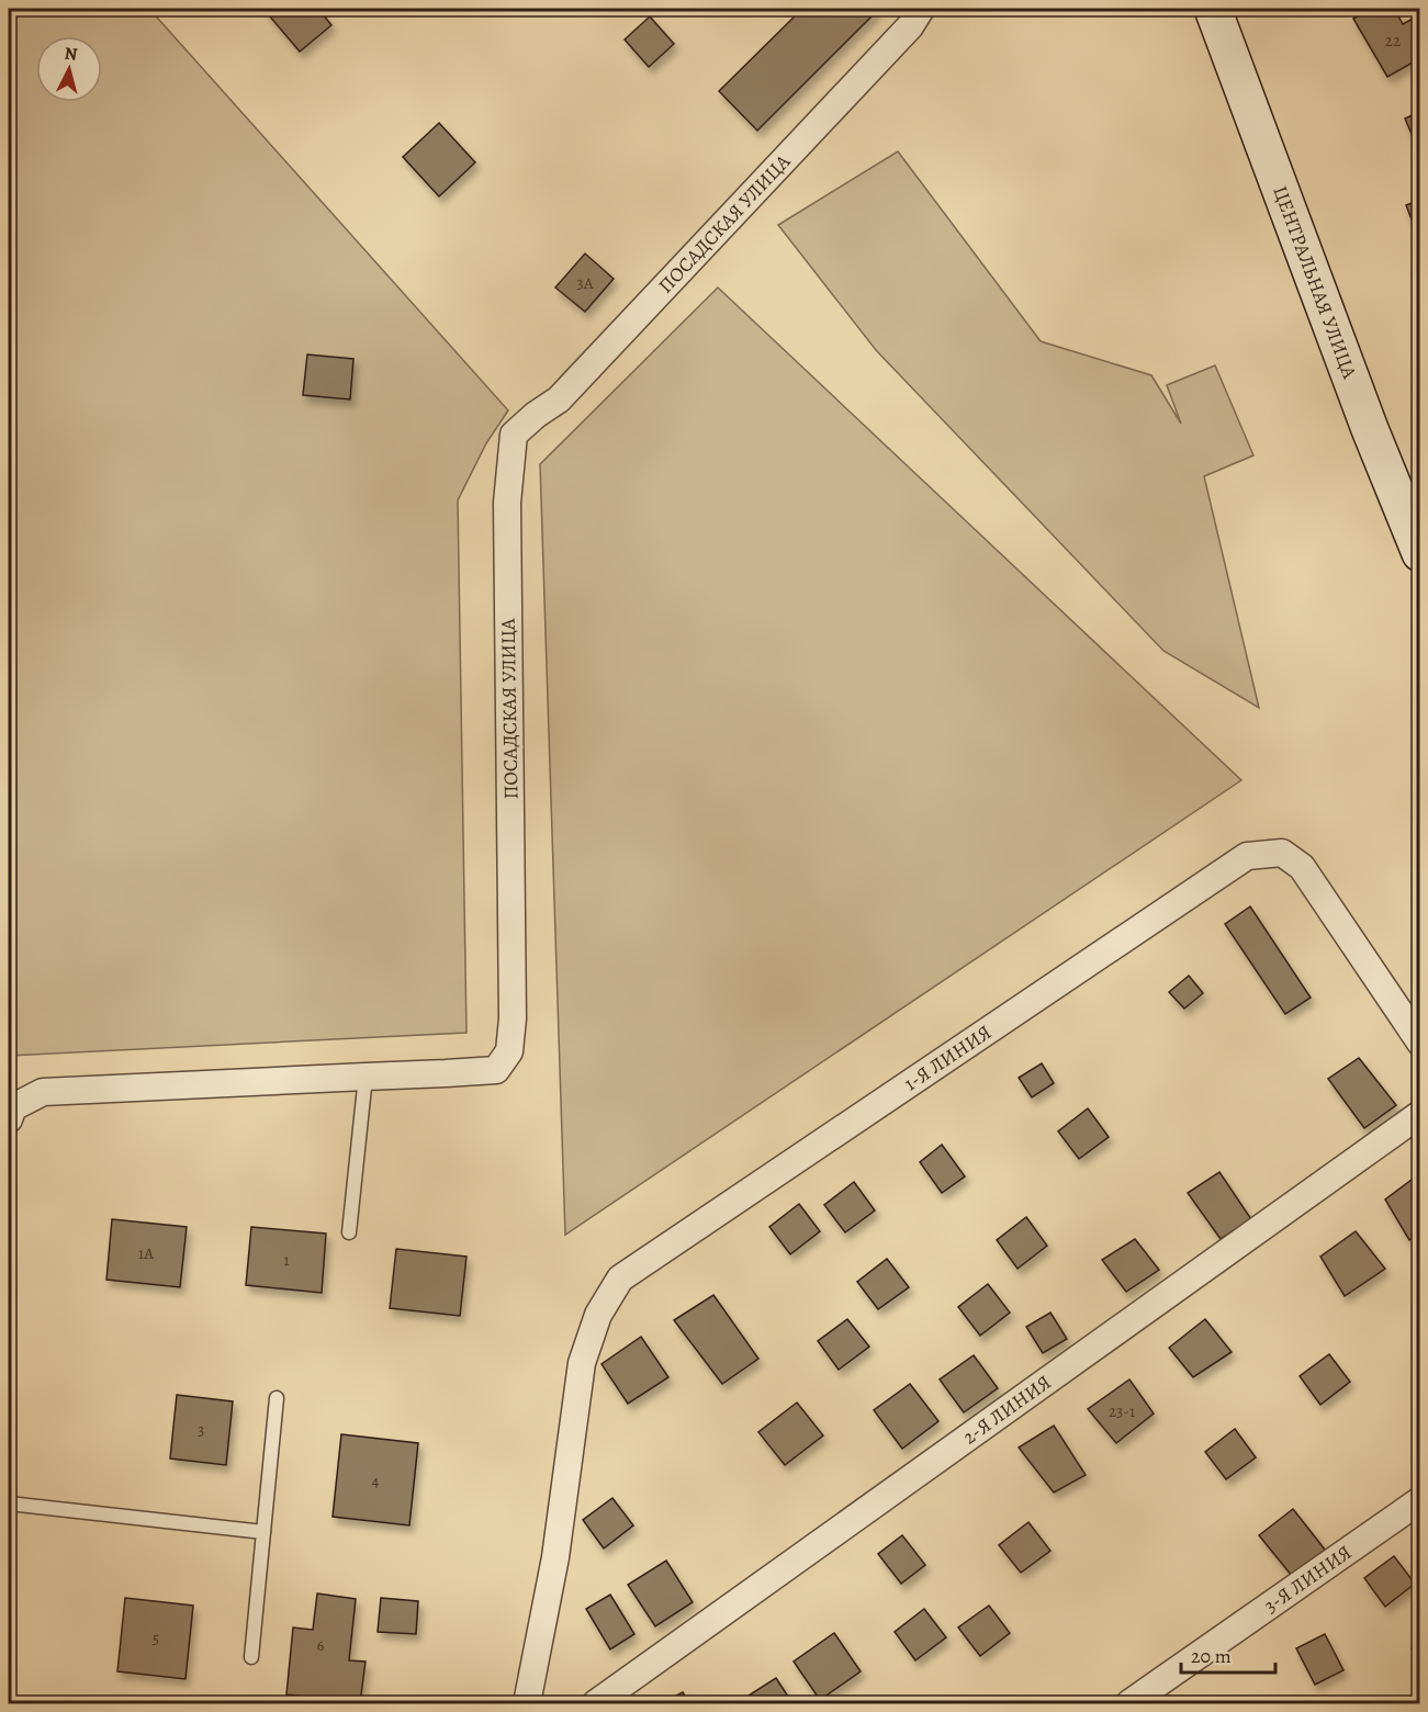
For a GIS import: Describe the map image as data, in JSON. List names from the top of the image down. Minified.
{"streets":{"main road":["ЦЕНТРАЛЬНАЯ УЛИЦА"],"street":["ПОСАДСКАЯ УЛИЦА","1-Я ЛИНИЯ","2-Я ЛИНИЯ","3-Я ЛИНИЯ"]},"house_numbers":["22","3А","1А","1","23-1","3","4","5","6"],"scale_bar":"20 m","north":"top"}
